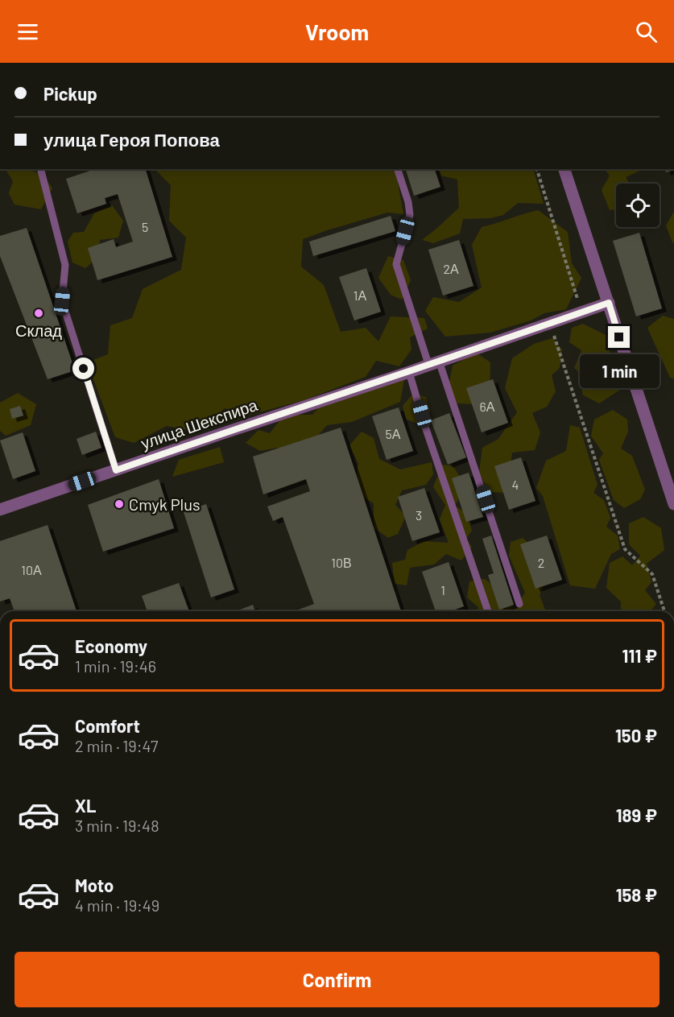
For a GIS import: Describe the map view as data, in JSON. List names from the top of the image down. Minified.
{"streets":{"street":["улица Шекспира"]},"places":["Склад","Cmyk Plus"],"house_numbers":["5","2А","1А","6А","5А","4","3","10В","2","10А","1"],"page":{"header":"Vroom","banner":["Pickup","улица Героя Попова"],"bubble":"1 min","list":[{"name":"Economy","note":"1 min · 19:46","value":"111 ₽"},{"name":"Comfort","note":"2 min · 19:47","value":"150 ₽"},{"name":"XL","note":"3 min · 19:48","value":"189 ₽"},{"name":"Moto","note":"4 min · 19:49","value":"158 ₽"}],"buttons":"Confirm"}}
